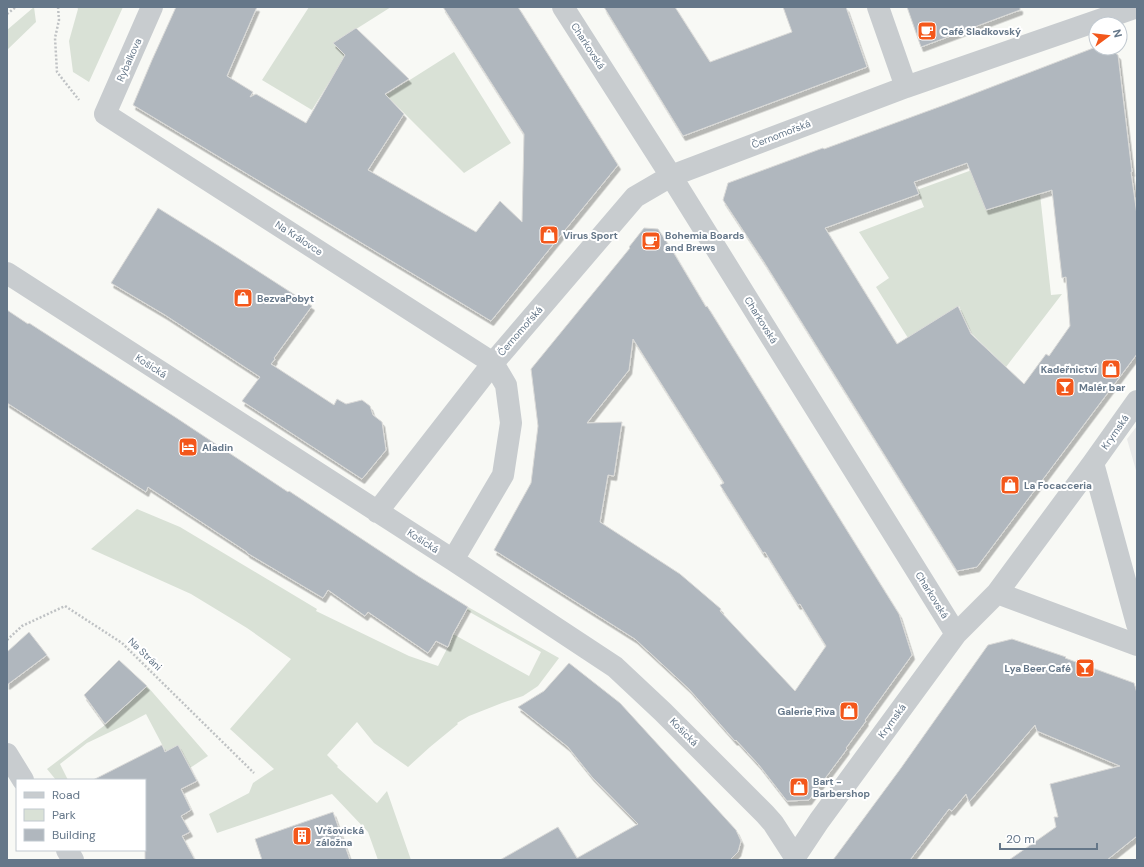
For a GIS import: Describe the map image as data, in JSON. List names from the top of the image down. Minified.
{"streets":{"street":["Charkovská","Rybalkova","Černomořská","Na Královce","Košická","Krymská"],"path":["Na Stráni"]},"crossings":[["Charkovská","Černomořská"],["Charkovská","Krymská"],["Rybalkova","Na Královce"],["Černomořská","Na Královce"],["Černomořská","Košická"],["Košická","Krymská"]],"places":{"cafe":["Café Sladkovský","Bohemia Boards and Brews"],"shop":["Virus Sport","BezvaPobyt","Kadeřnictví","La Focacceria","Galerie Piva","Bart - Barbershop"],"bar":["Malér bar","Lya Beer Café"],"hotel":["Aladin"],"building":["Vršovická záložna"]},"legend":["Road","Park","Building"],"scale_bar":"20 m","north":"right"}
